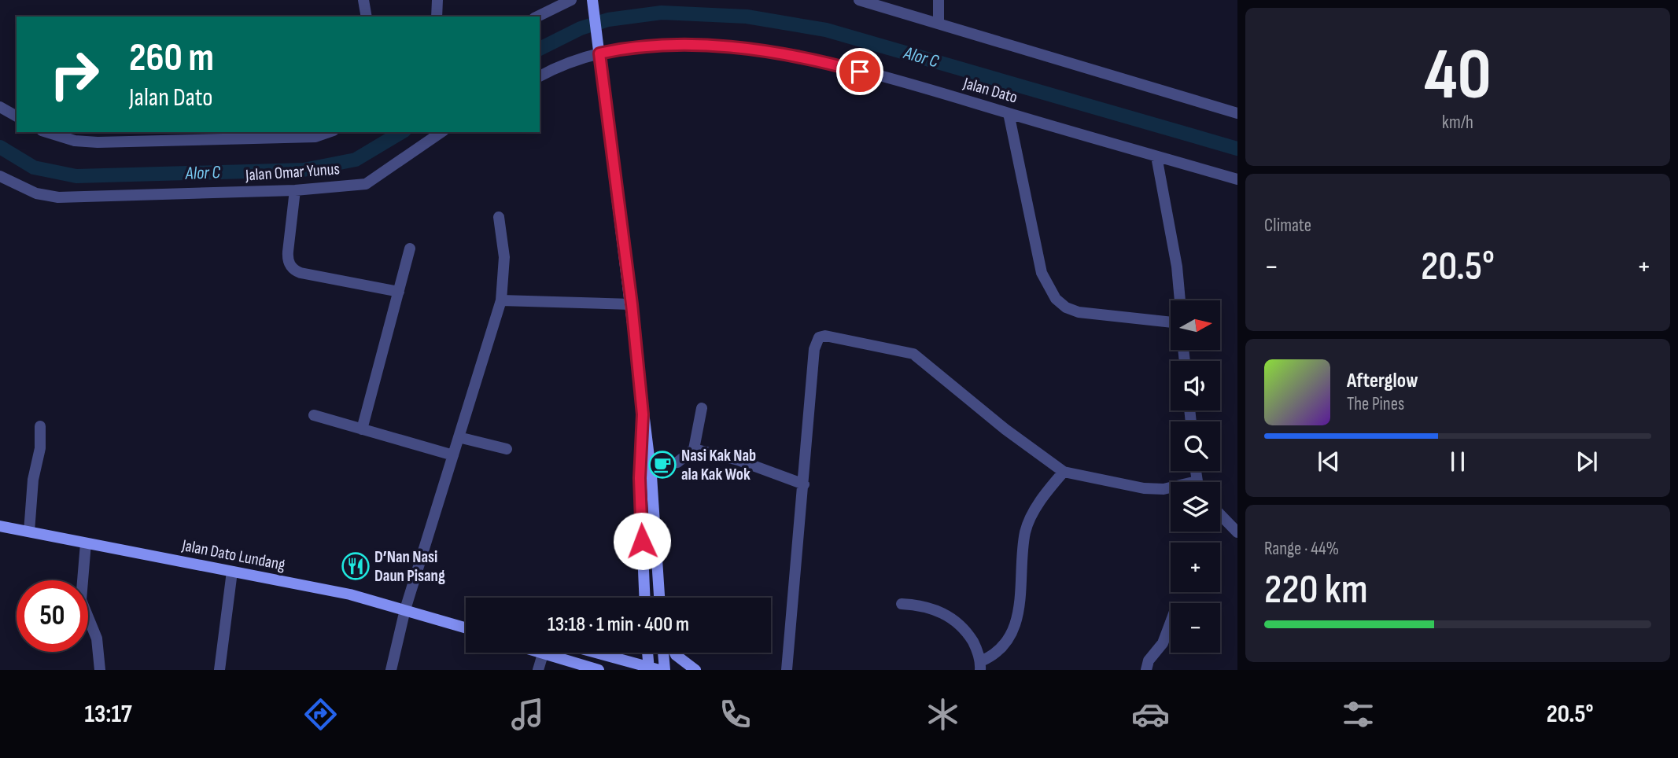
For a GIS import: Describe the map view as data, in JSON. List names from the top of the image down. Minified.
{"streets":{"main road":["Jalan Dato Lundang"],"street":["Jalan Dato","Jalan Omar Yunus"]},"water":["Alor C"],"places":{"cafe":["Nasi Kak Nab ala Kak Wok"],"restaurant":["D’Nan Nasi Daun Pisang"]},"north":"right","page":{"tile":[["40","km/h"],"Climate",["Range · 44%","220 km"]],"turn":["260 m","Jalan Dato"],"heat":["−","20.5°","+"],"map_buttons":["+","−"],"song":["Afterglow","The Pines"],"limit":"50","trip":"13:18 · 1 min · 400 m","tabs":["13:17","20.5°"]}}
